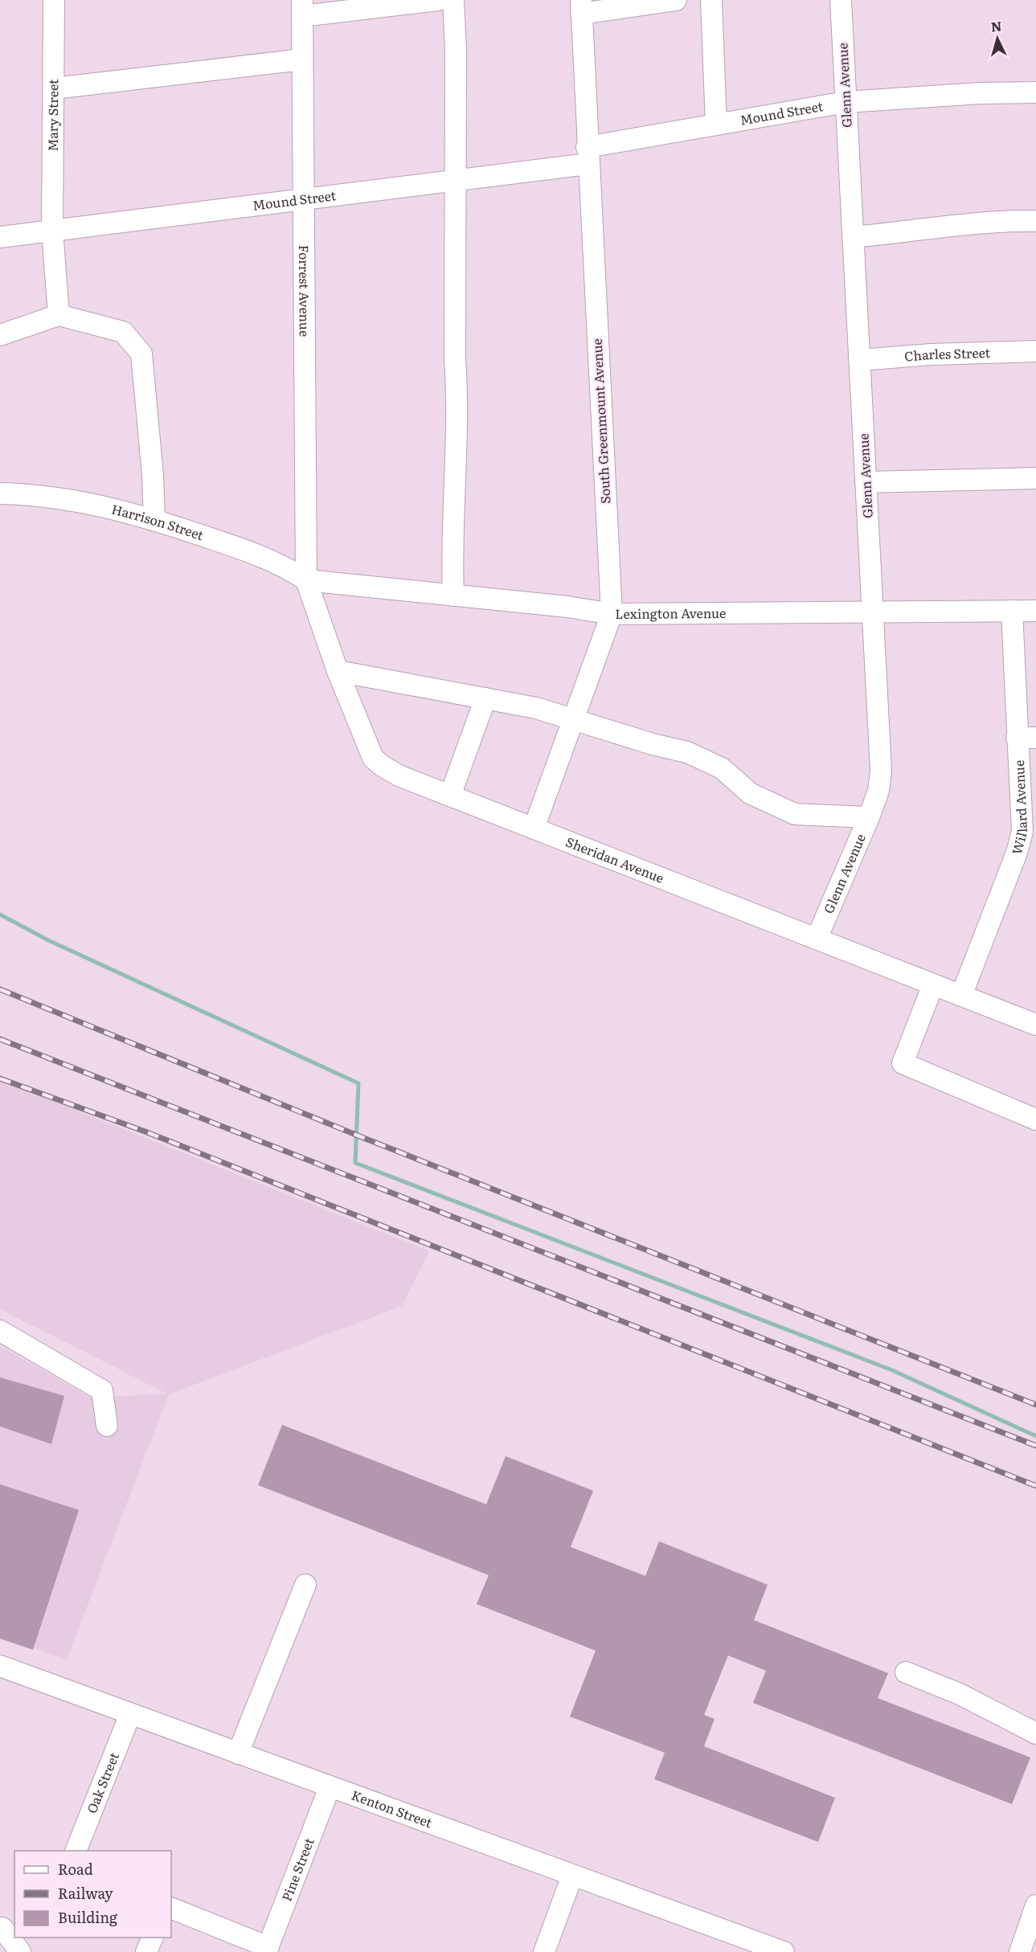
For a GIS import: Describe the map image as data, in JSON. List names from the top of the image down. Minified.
{"streets":{"street":["Glenn Avenue","Mound Street","Mary Street","Forrest Avenue","Charles Street","South Greenmount Avenue","Harrison Street","Lexington Avenue","Willard Avenue","Sheridan Avenue","Oak Street","Kenton Street","Pine Street"]},"crossings":[["Glenn Avenue","Mound Street"],["Glenn Avenue","Charles Street"],["Glenn Avenue","Lexington Avenue"],["Glenn Avenue","Sheridan Avenue"],["Mound Street","Mary Street"],["Mound Street","Forrest Avenue"],["Mound Street","South Greenmount Avenue"],["Forrest Avenue","Harrison Street"],["Forrest Avenue","Lexington Avenue"],["Forrest Avenue","Sheridan Avenue"],["South Greenmount Avenue","Lexington Avenue"],["South Greenmount Avenue","Sheridan Avenue"],["Harrison Street","Lexington Avenue"],["Harrison Street","Sheridan Avenue"],["Lexington Avenue","Willard Avenue"],["Lexington Avenue","Sheridan Avenue"],["Willard Avenue","Sheridan Avenue"],["Oak Street","Kenton Street"],["Kenton Street","Pine Street"]],"legend":["Road","Railway","Building"],"north":"top"}
